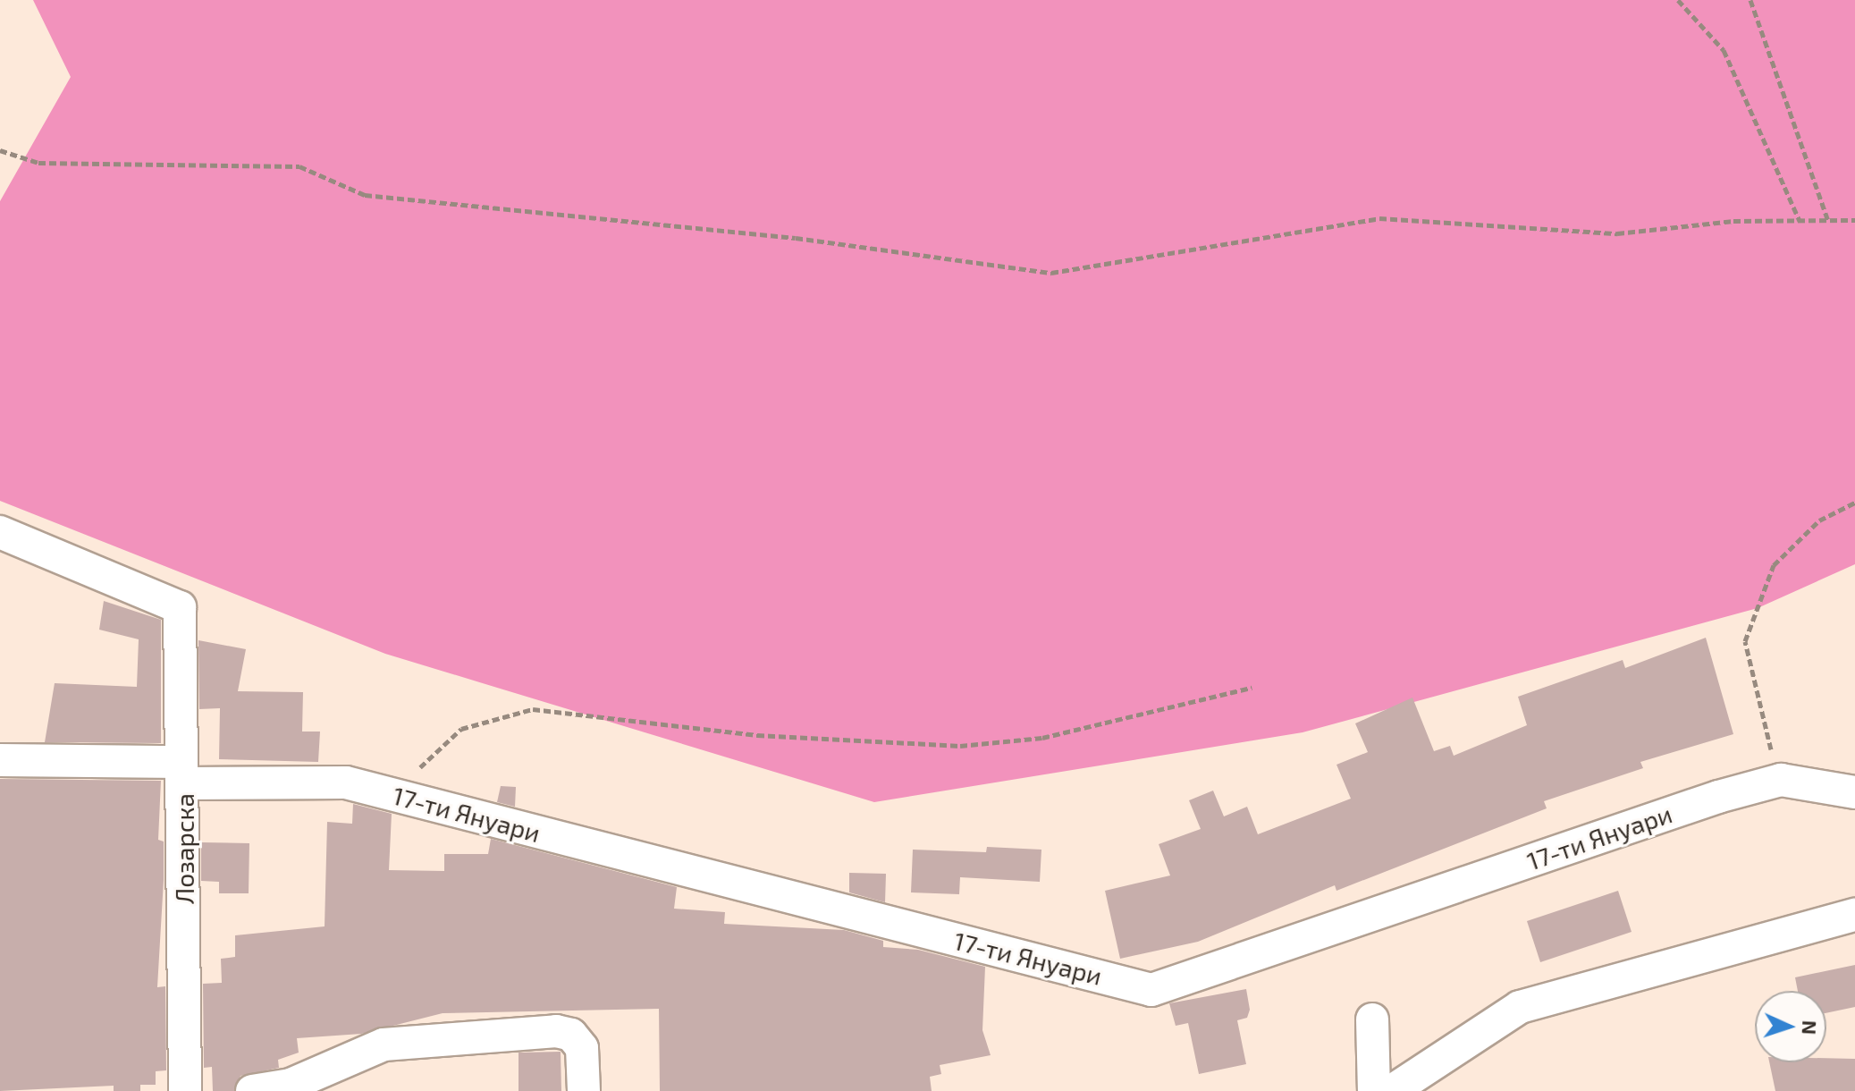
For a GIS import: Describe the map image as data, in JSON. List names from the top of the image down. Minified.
{"streets":{"street":["17-ти Януари","Лозарска"]},"crossings":[["17-ти Януари","Лозарска"]],"north":"right"}
